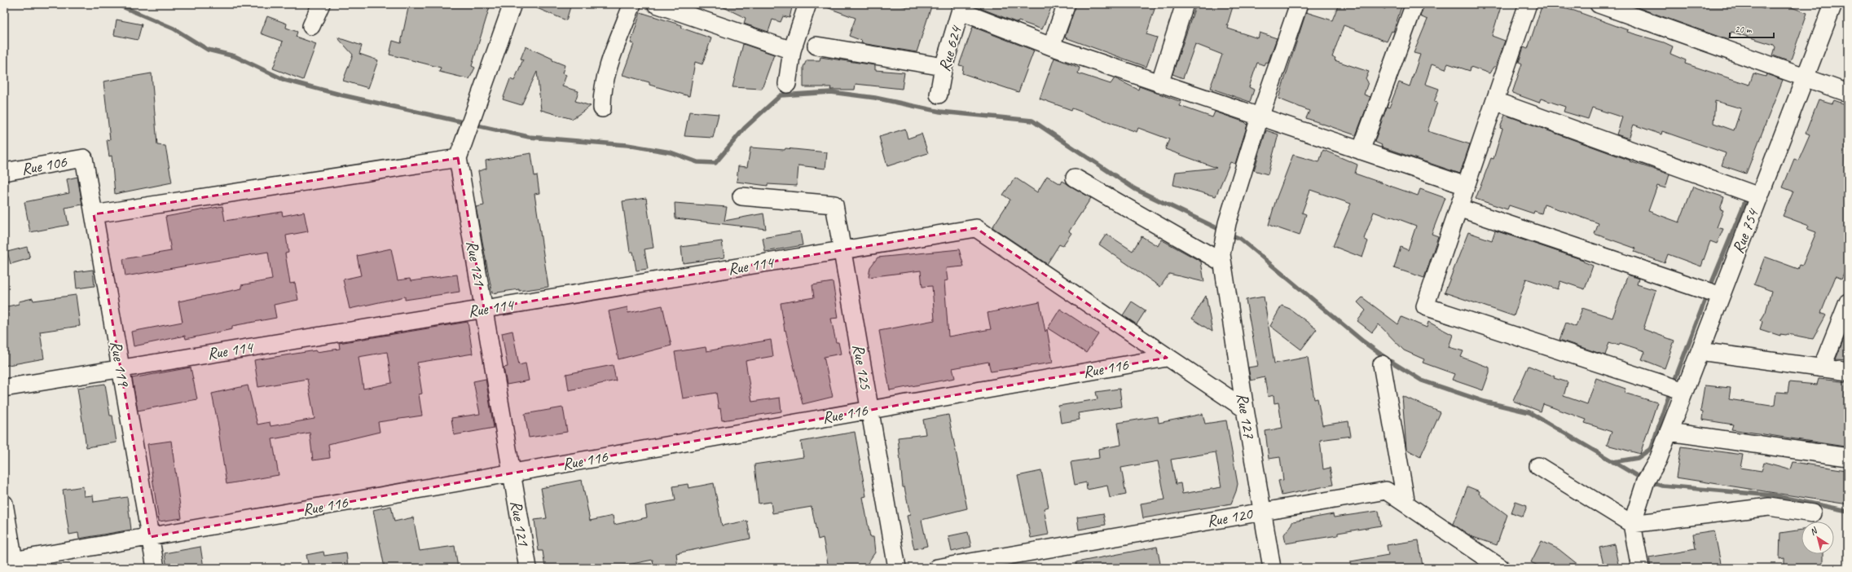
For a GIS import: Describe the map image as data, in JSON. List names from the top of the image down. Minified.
{"streets":{"street":["Rue 624","Rue 106","Rue 754","Rue 121","Rue 114","Rue 119","Rue 125","Rue 116","Rue 127","Rue 120"]},"crossings":[["Rue 106","Rue 119"],["Rue 121","Rue 114"],["Rue 121","Rue 116"],["Rue 114","Rue 119"],["Rue 114","Rue 125"],["Rue 114","Rue 116"],["Rue 119","Rue 116"],["Rue 125","Rue 116"],["Rue 127","Rue 120"]],"scale_bar":"20 m","north":"top left"}
